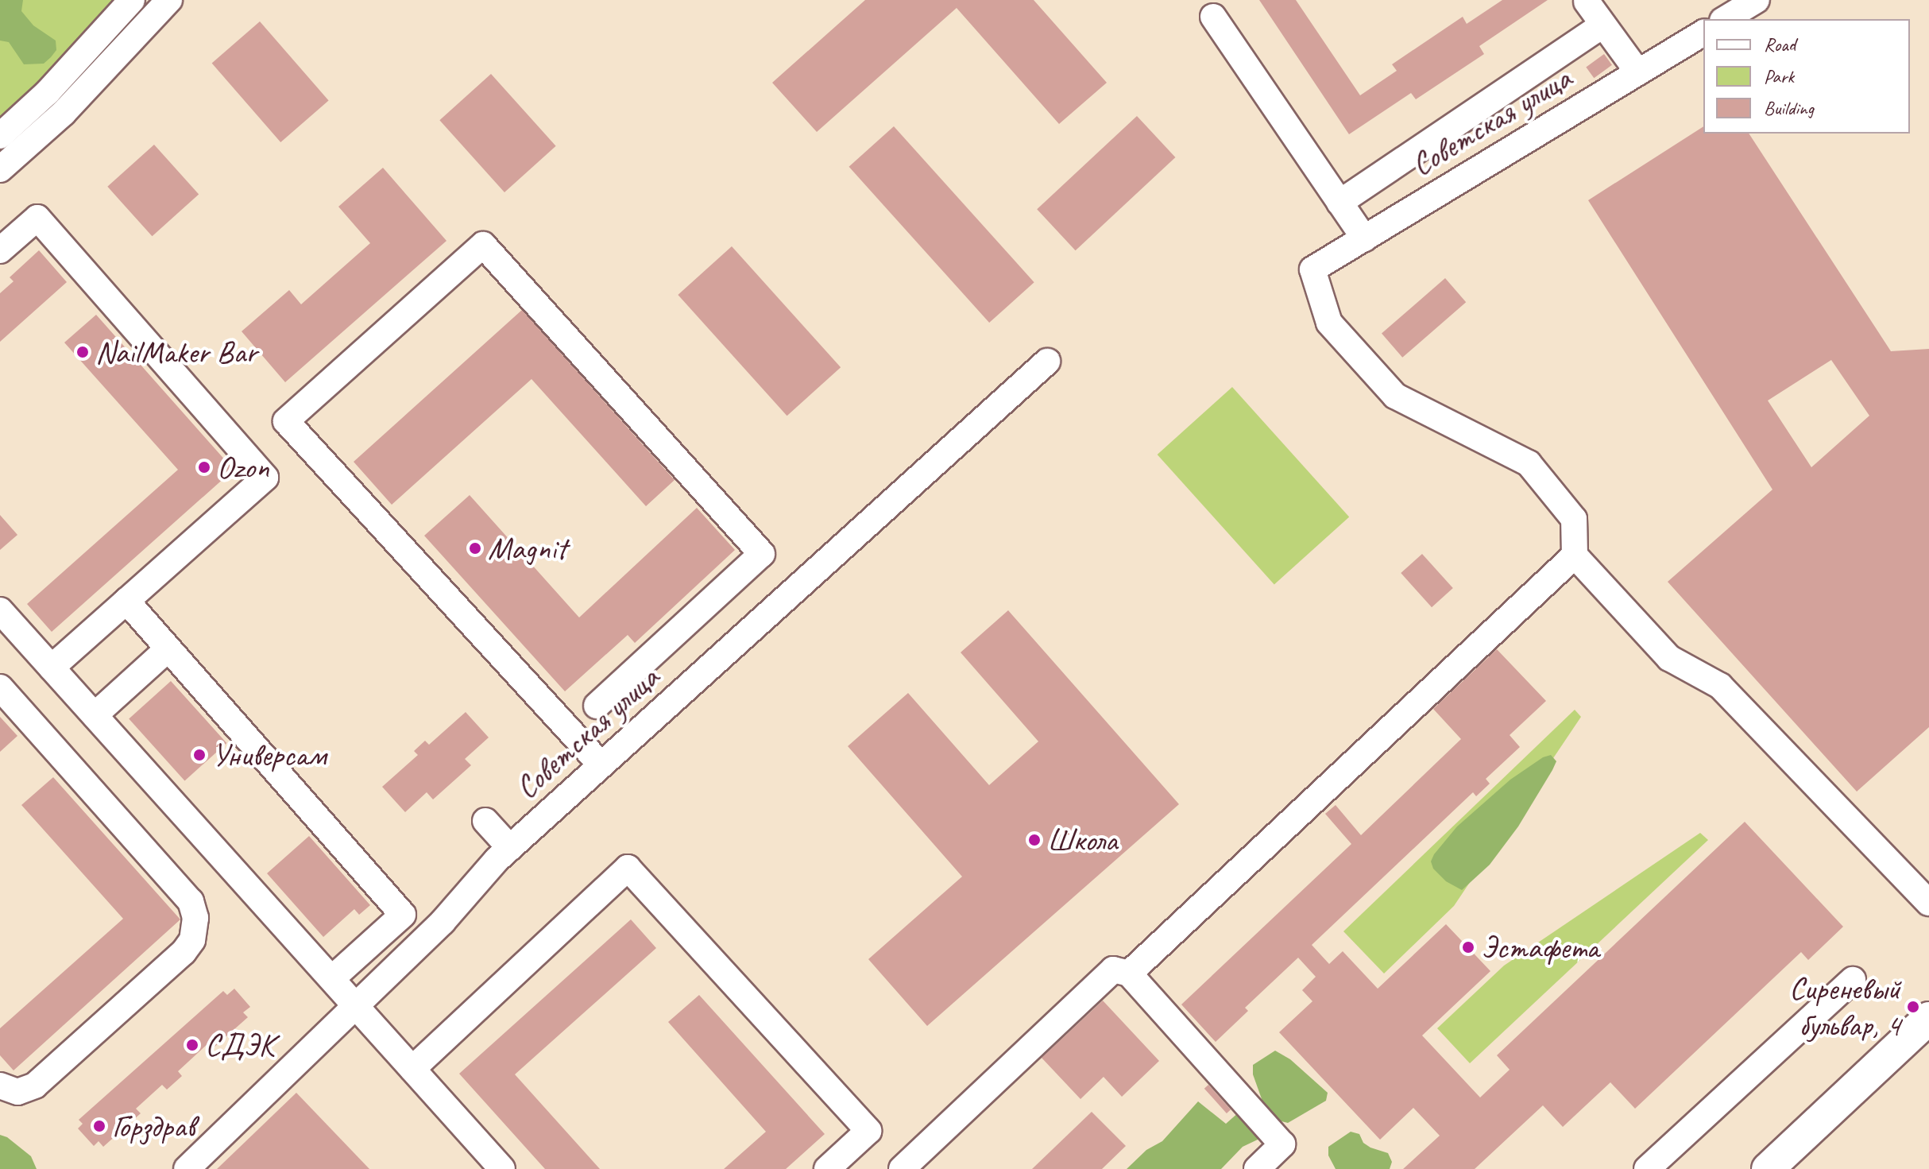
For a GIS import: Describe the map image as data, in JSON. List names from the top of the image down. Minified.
{"streets":{"street":["Советская улица"]},"places":["NailMaker Bar","Ozon","Magnit","Универсам","Школа","Эстафета","Сиреневый бульвар, 4","СДЭК","Горздрав"],"legend":["Road","Park","Building"]}
